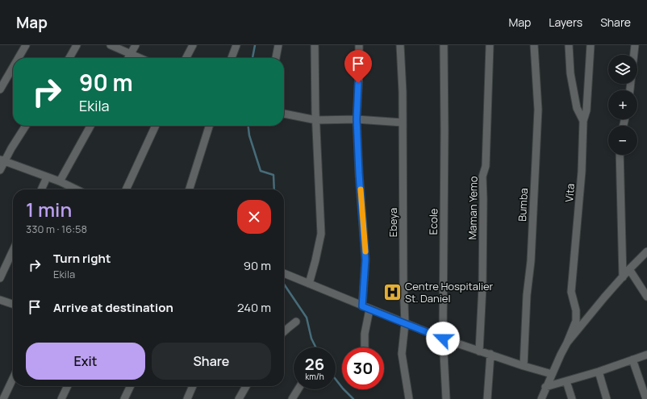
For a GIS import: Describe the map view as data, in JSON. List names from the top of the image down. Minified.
{"streets":{"street":["Vita","Bumba","Maman Yemo","Ecole","Ebeya"]},"places":{"hospital":["Centre Hospitalier St. Daniel"]},"page":{"header":"Map","nav":["Map","Layers","Share"],"map_buttons":["+","−"],"turn":["90 m","Ekila"],"heading":["1 min","330 m · 16:58"],"list":[{"name":"Turn right","note":"Ekila","value":"90 m"},{"name":"Arrive at destination","value":"240 m"}],"buttons":["Exit","Share"],"speed":"26 km/h","limit":"30"}}
